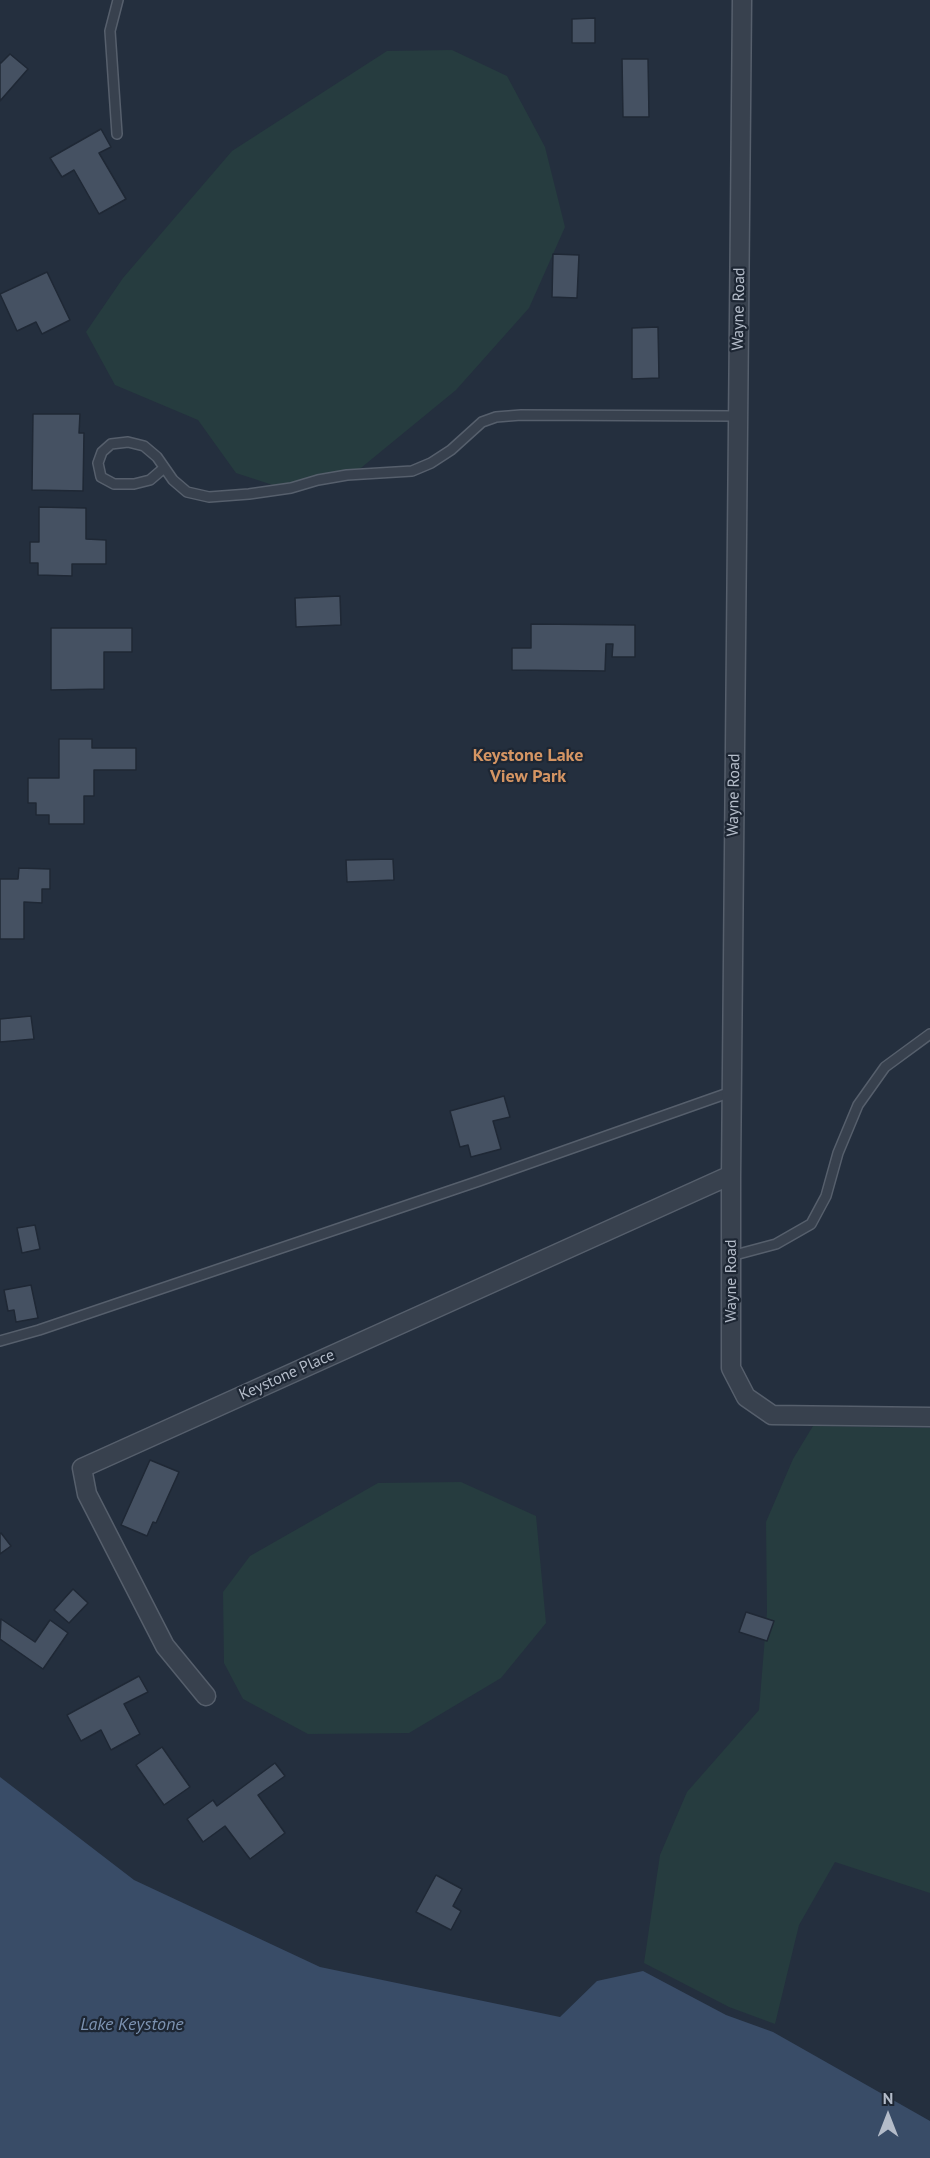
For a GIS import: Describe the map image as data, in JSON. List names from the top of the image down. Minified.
{"streets":{"street":["Wayne Road","Keystone Place"]},"crossings":[["Wayne Road","Keystone Place"]],"districts":["Keystone Lake View Park"],"water":["Lake Keystone"],"north":"top"}
